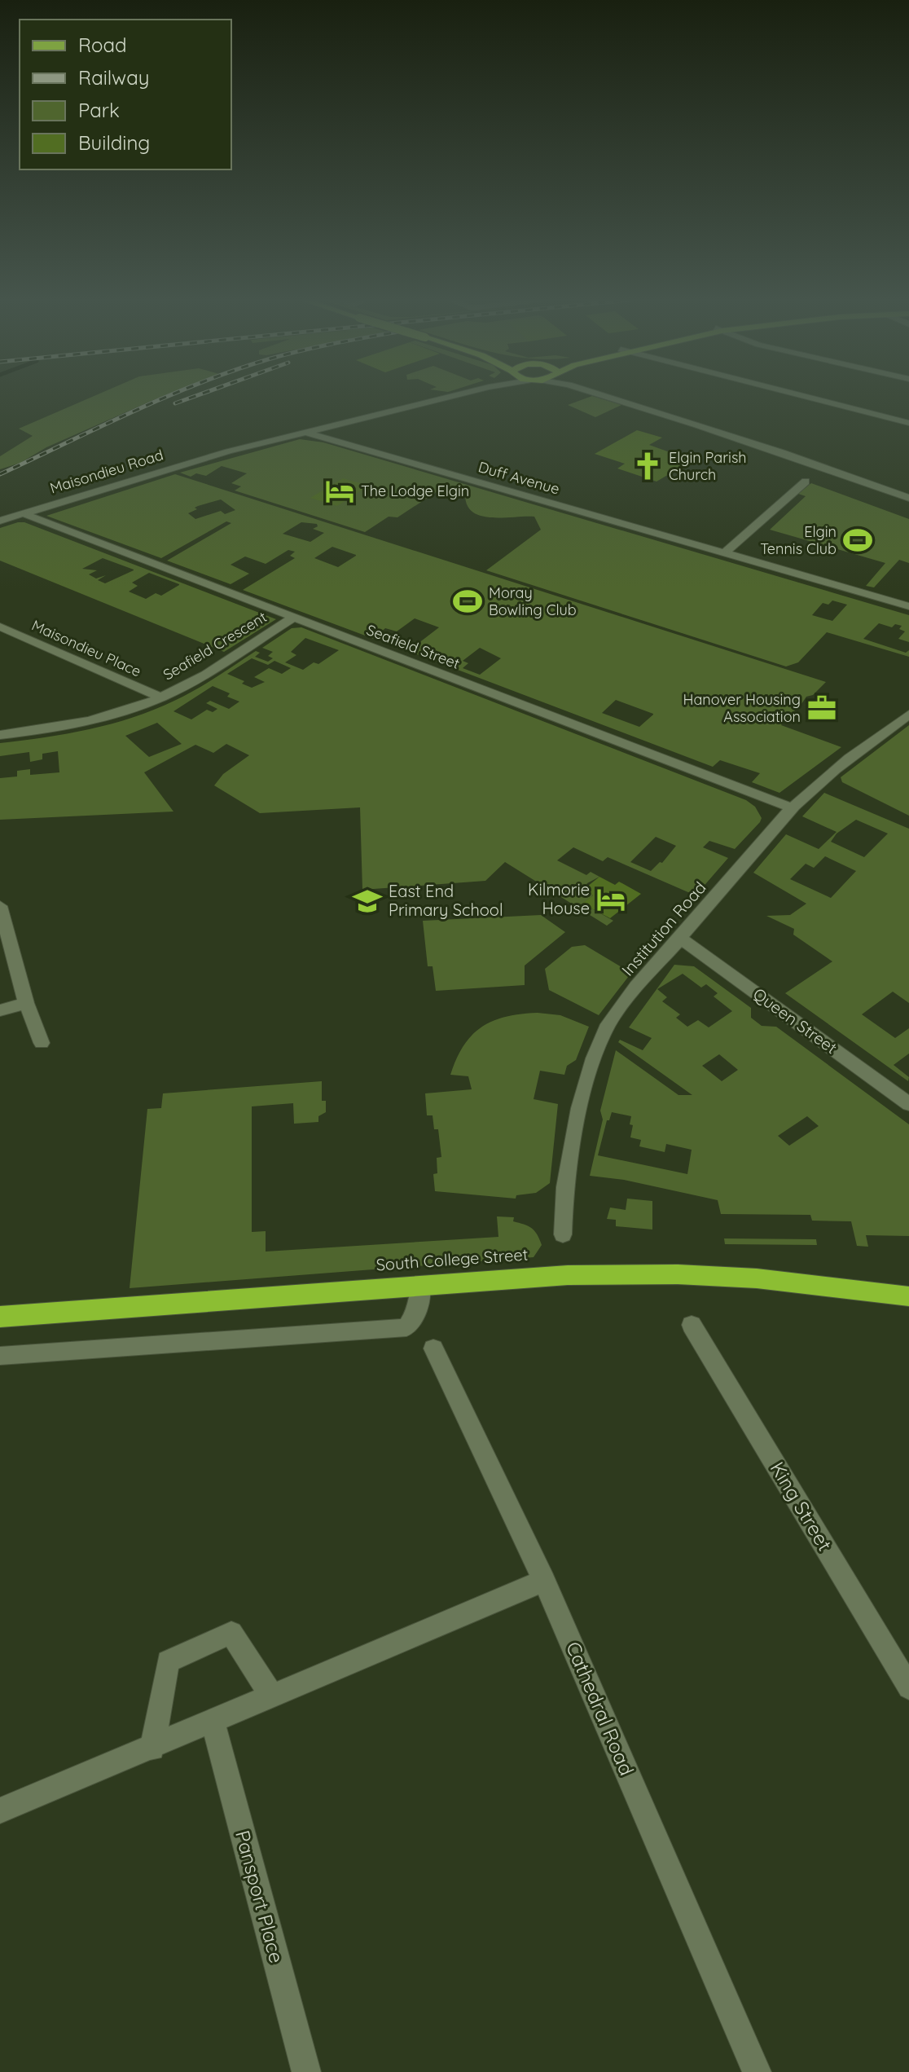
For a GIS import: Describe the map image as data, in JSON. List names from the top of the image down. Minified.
{"streets":{"highway":["South College Street"],"street":["Maisondieu Road","Duff Avenue","Seafield Crescent","Seafield Street","Maisondieu Place","Institution Road","Queen Street","King Street","Cathedral Road","Pansport Place"]},"crossings":[["Maisondieu Road","Duff Avenue"],["Maisondieu Road","Seafield Street"],["Seafield Crescent","Seafield Street"],["Seafield Crescent","Maisondieu Place"],["Seafield Street","Institution Road"],["Institution Road","Queen Street"]],"places":{"church":["Elgin Parish Church"],"hotel":["The Lodge Elgin","Kilmorie House"],"sports":["Elgin Tennis Club","Moray Bowling Club"],"office":["Hanover Housing Association"],"school or university":["East End Primary School"]},"legend":["Road","Railway","Park","Building"]}
